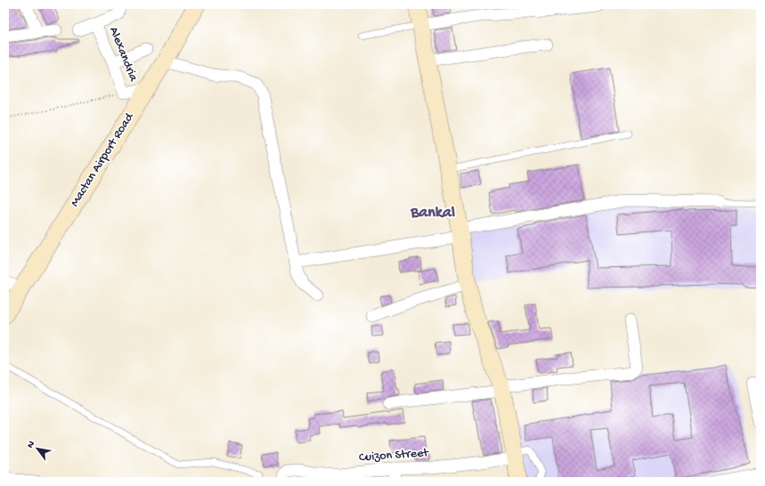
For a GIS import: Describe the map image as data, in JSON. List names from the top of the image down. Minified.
{"streets":{"street":["Alexandria","Mactan Airport Road","Cuizon Street"]},"crossings":[["Alexandria","Mactan Airport Road"]],"districts":["Bankal"],"north":"top left"}
